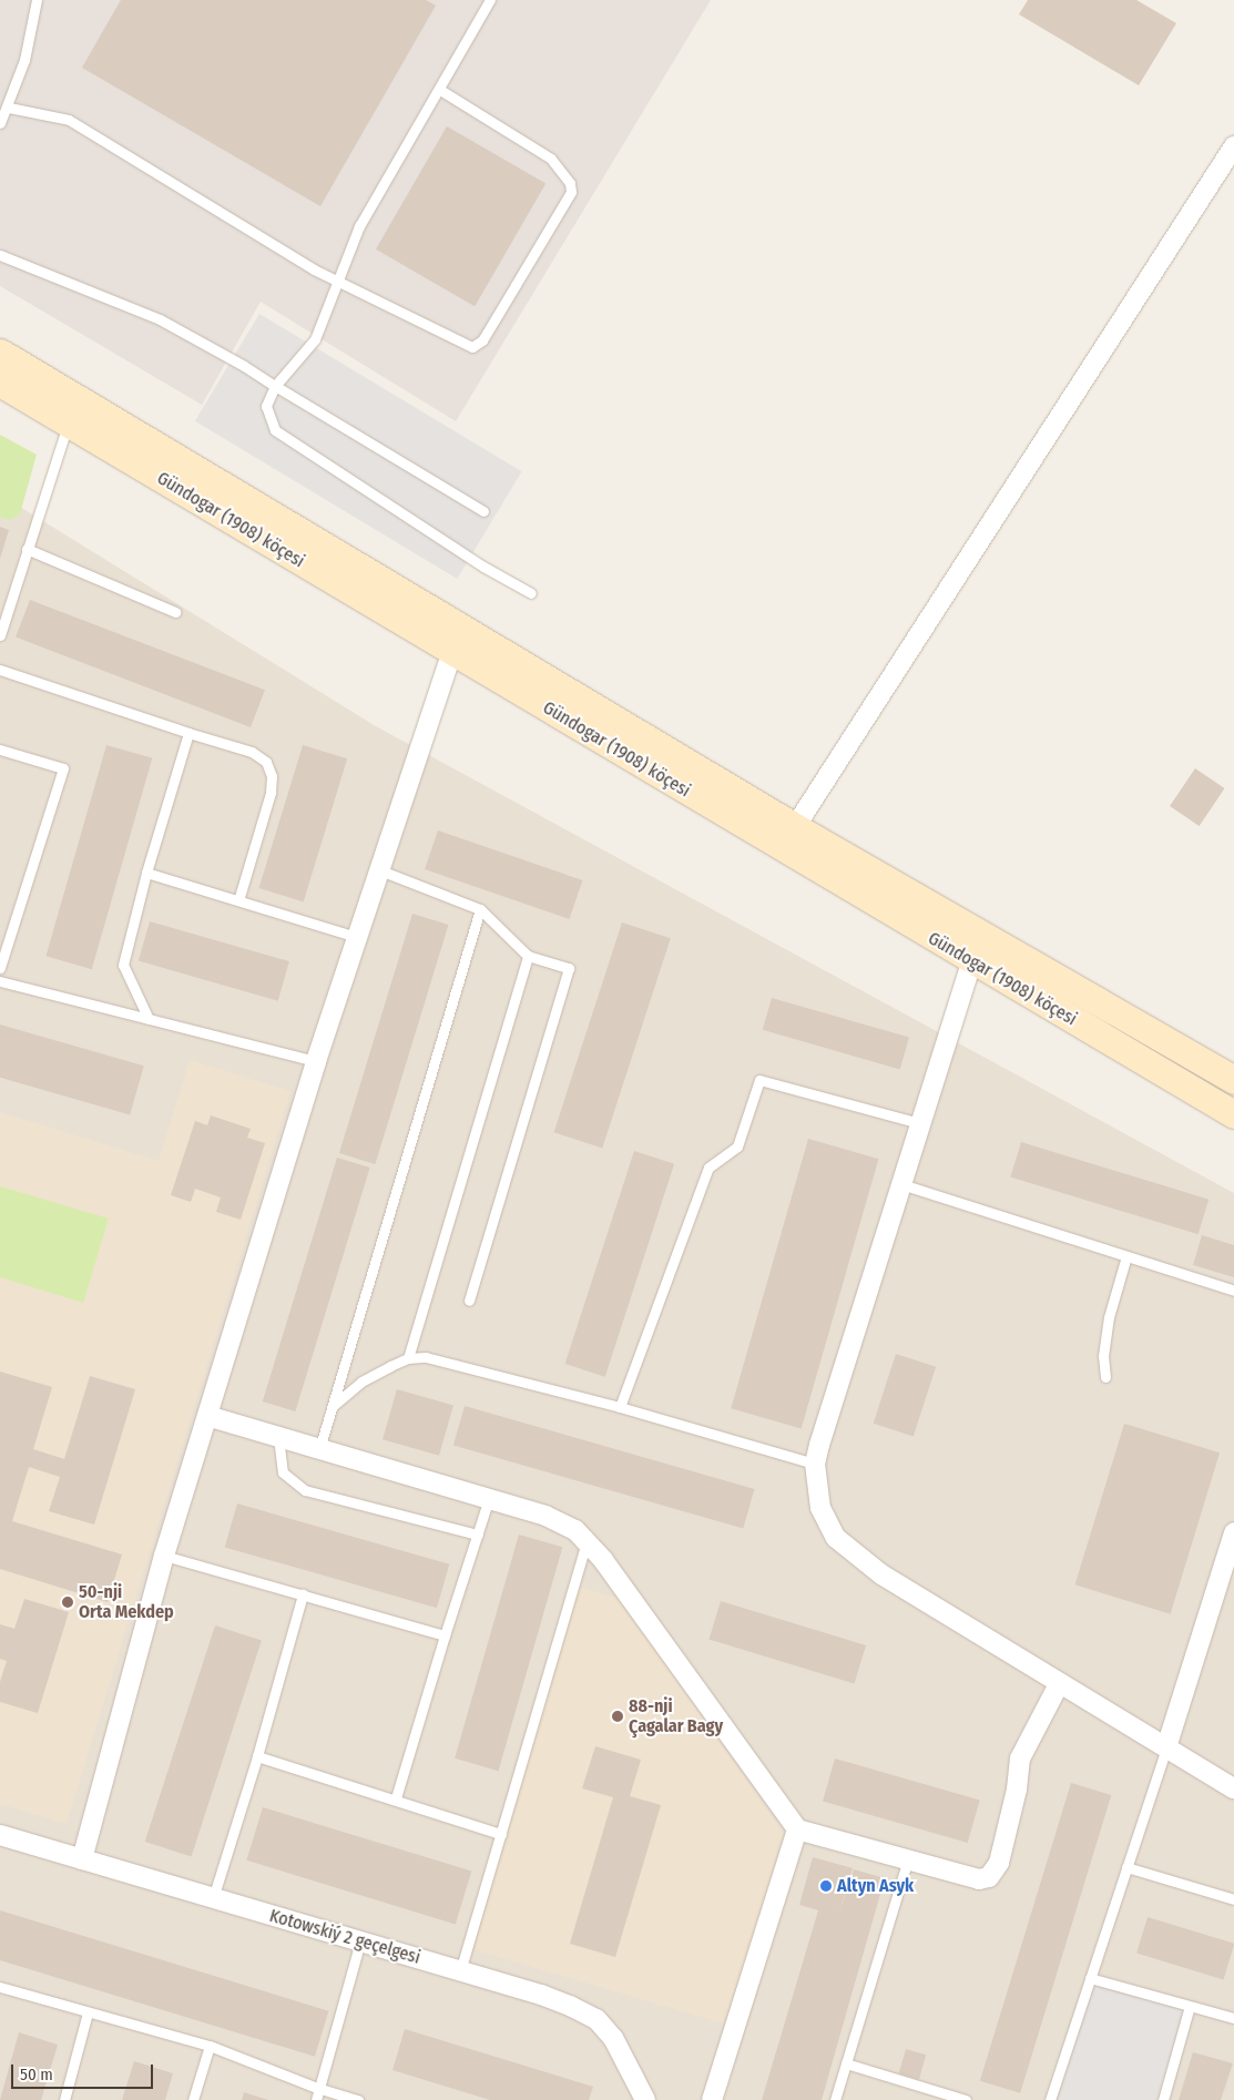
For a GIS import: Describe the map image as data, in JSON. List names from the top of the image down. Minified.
{"streets":{"main road":["Gündogar (1908) köçesi"],"street":["Kotowskiý 2 geçelgesi"]},"places":["50-nji Orta Mekdep","88-nji Çagalar Bagy","Altyn Asyk"],"scale_bar":"50 m"}
